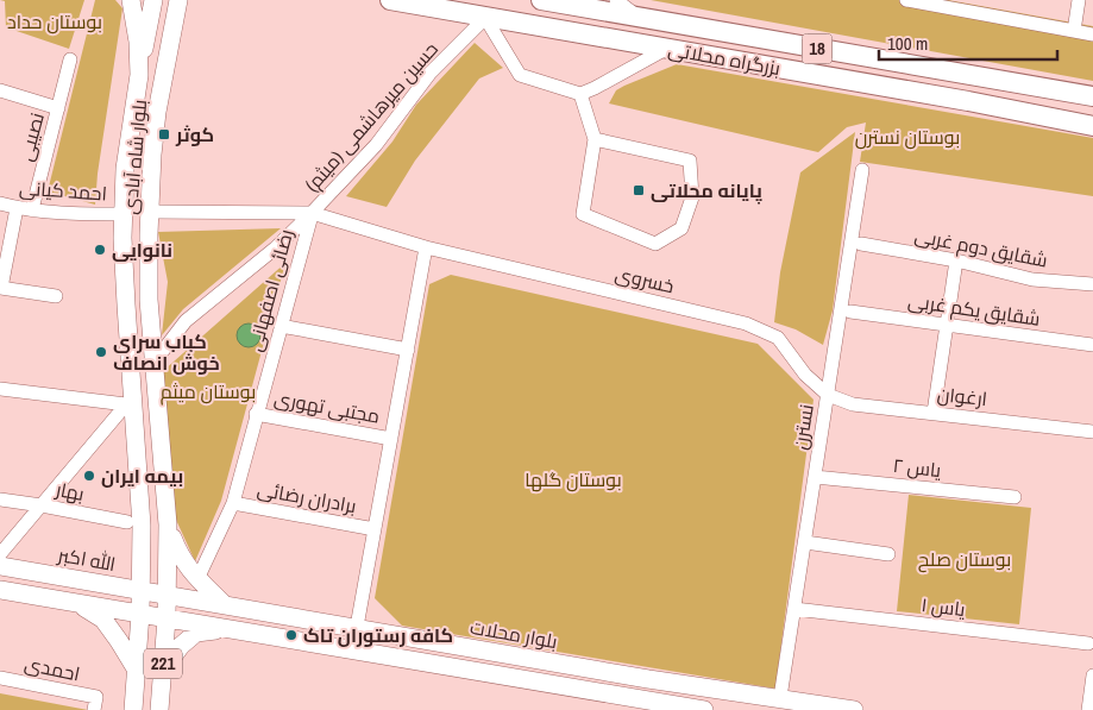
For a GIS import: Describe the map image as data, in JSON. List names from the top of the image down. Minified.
{"streets":{"highway":["18","بزرگراه محلاتی"],"main road":["بلوار شاه آبادی","الله اکبر","بلوار محلات","221"],"street":["حسین میرهاشمی (میثم)","نصیبی","احمد کیانی","شقایق دوم غربی","خسروی","رضائی اصفهانی","شقایق یکم غربی","ارغوان","مجتبی تهوری","نسترن","یاس ۲","بهار","برادران رضائی","یاس ۱","احمدی"]},"crossings":[["بزرگراه محلاتی","حسین میرهاشمی (میثم)"],["حسین میرهاشمی (میثم)","بلوار شاه آبادی"],["حسین میرهاشمی (میثم)","خسروی"],["حسین میرهاشمی (میثم)","رضائی اصفهانی"],["نصیبی","احمد کیانی"],["بلوار شاه آبادی","احمد کیانی"],["بلوار شاه آبادی","خسروی"],["بلوار شاه آبادی","الله اکبر"],["بلوار شاه آبادی","بلوار محلات"],["بلوار شاه آبادی","221"],["خسروی","رضائی اصفهانی"],["خسروی","ارغوان"],["خسروی","نسترن"],["رضائی اصفهانی","مجتبی تهوری"],["رضائی اصفهانی","برادران رضائی"],["ارغوان","نسترن"],["نسترن","یاس ۲"],["نسترن","یاس ۱"],["الله اکبر","بلوار محلات"]],"parks":["بوستان حداد","بوستان نسترن","بوستان میثم","بوستان گلها","بوستان صلح"],"places":{"transit":["کوثر","پایانه محلاتی"],"other":["نانوایی","کباب سرای خوش انصاف","بیمه ایران","کافه رستوران تاک"]},"scale_bar":"100 m"}
